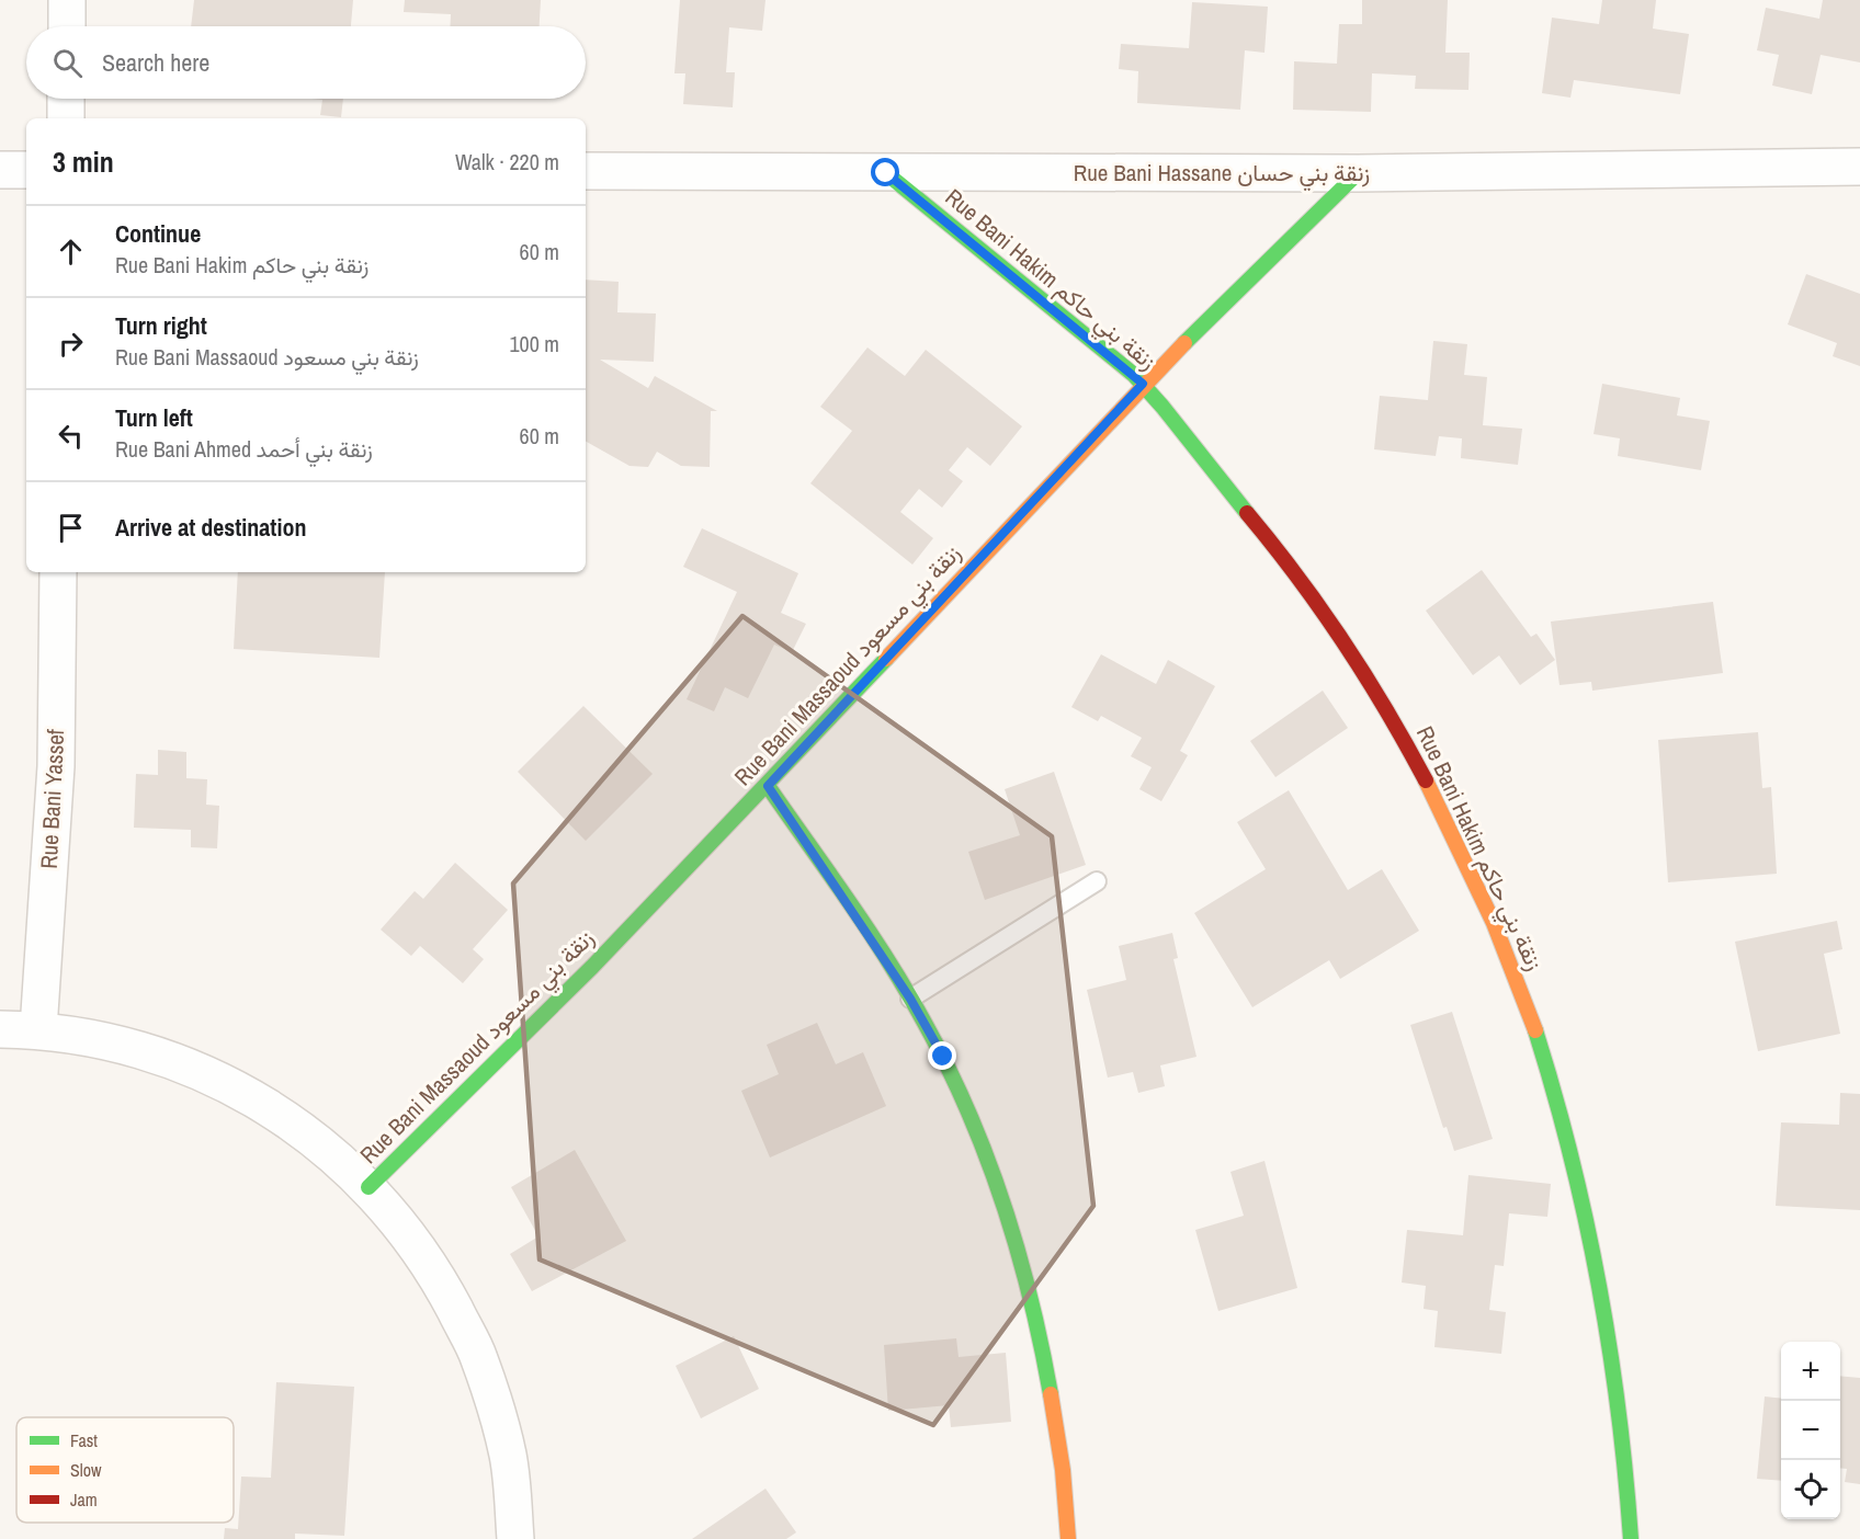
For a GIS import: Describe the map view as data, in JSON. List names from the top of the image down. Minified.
{"streets":{"street":["Rue Bani Hassane زنقة بني حسان","Rue Bani Hakim زنقة بني حاكم","Rue Bani Massaoud زنقة بني مسعود","Rue Bani Yassef"]},"crossings":[["Rue Bani Hassane زنقة بني حسان","Rue Bani Hakim زنقة بني حاكم"],["Rue Bani Hassane زنقة بني حسان","Rue Bani Massaoud زنقة بني مسعود"],["Rue Bani Hakim زنقة بني حاكم","Rue Bani Massaoud زنقة بني مسعود"]],"legend":["Fast","Slow","Jam"],"page":{"search":"Search here","heading":["3 min","Walk · 220 m"],"list":[["Continue","Rue Bani Hakim زنقة بني حاكم","60 m"],["Turn right","Rue Bani Massaoud زنقة بني مسعود","100 m"],["Turn left","Rue Bani Ahmed زنقة بني أحمد","60 m"],"Arrive at destination"],"map_buttons":["+","−"]}}
